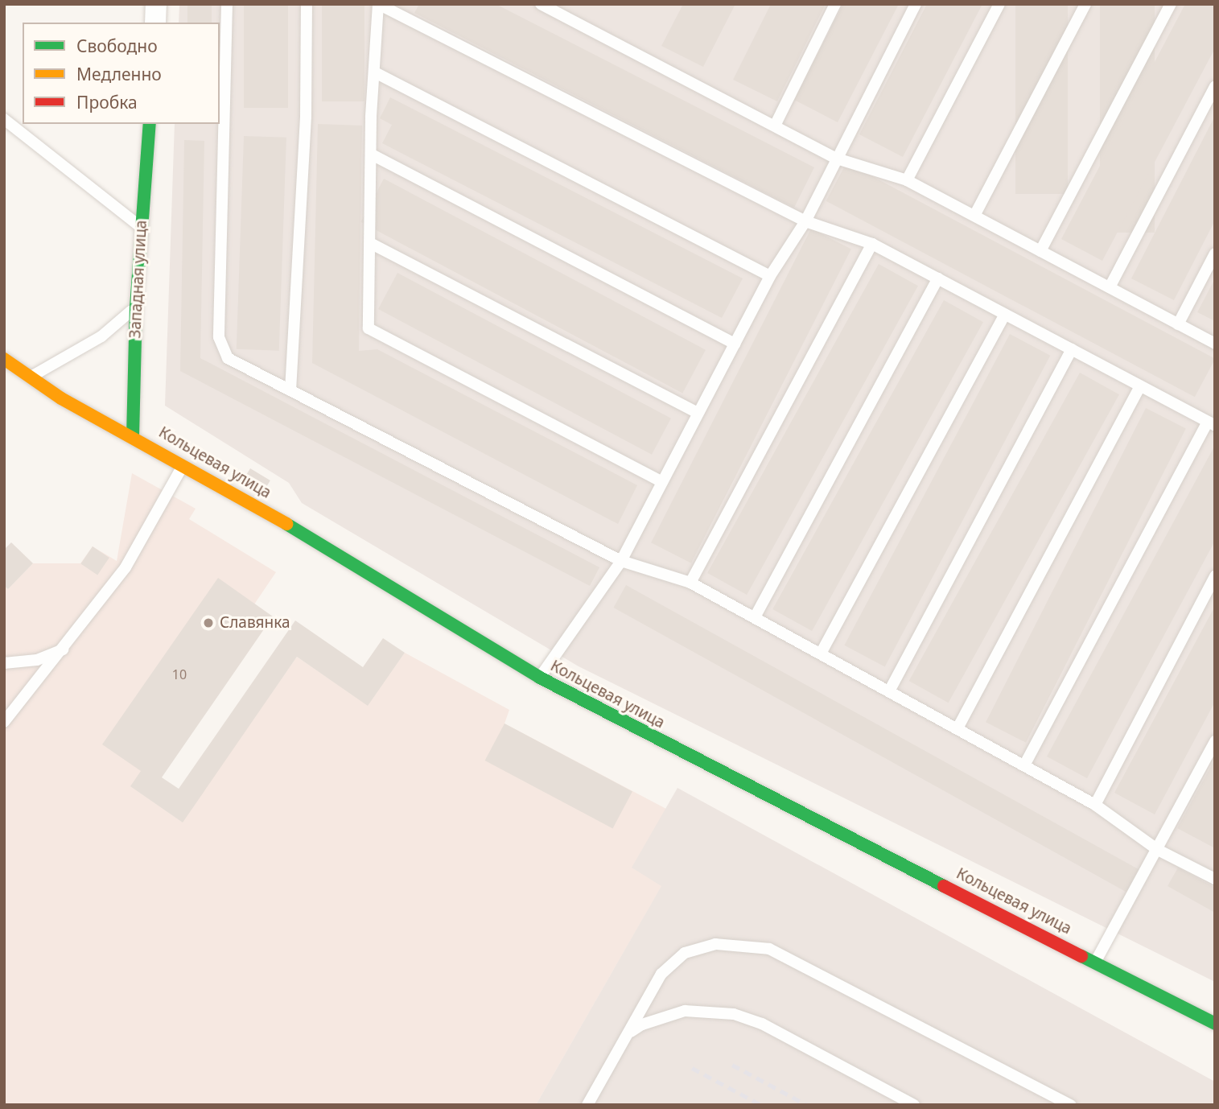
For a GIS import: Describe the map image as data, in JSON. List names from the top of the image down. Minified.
{"streets":{"street":["Западная улица","Кольцевая улица"]},"crossings":[["Западная улица","Кольцевая улица"]],"places":["Славянка"],"house_numbers":["10"],"legend":["Свободно","Медленно","Пробка"]}
